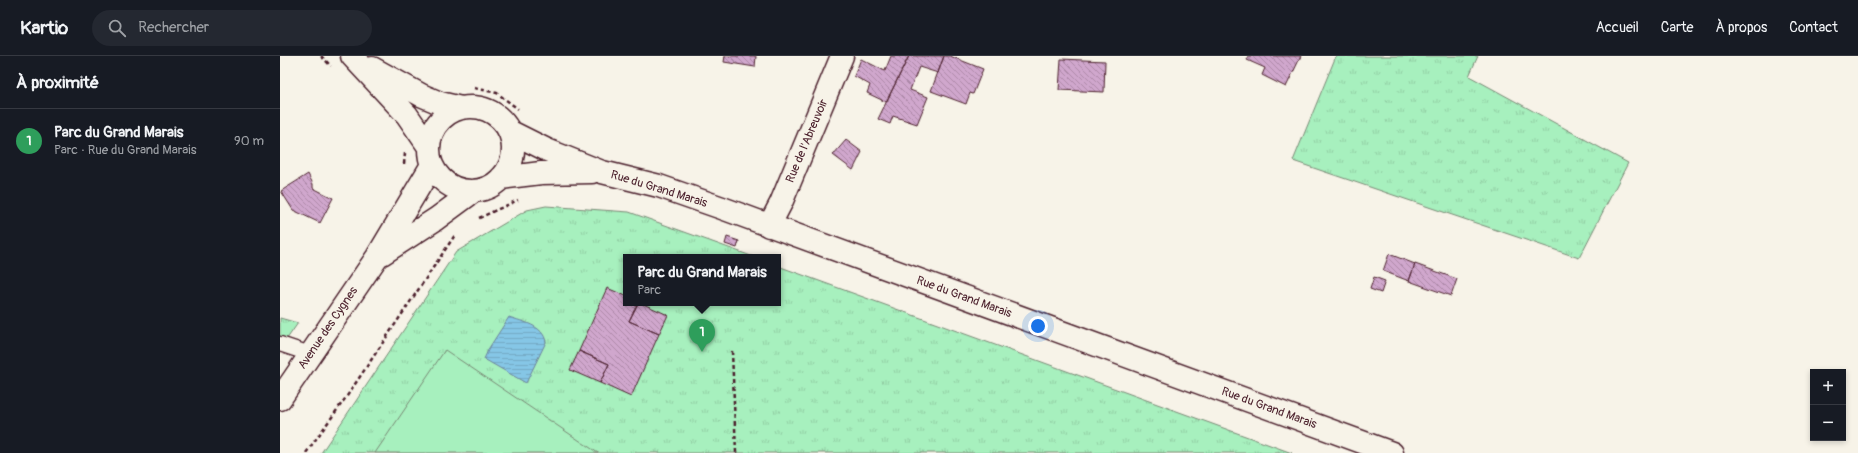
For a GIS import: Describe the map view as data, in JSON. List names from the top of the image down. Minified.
{"streets":{"street":["Rue de l'Abreuvoir","Rue du Grand Marais","Avenue des Cygnes"]},"crossings":[["Rue de l'Abreuvoir","Rue du Grand Marais"],["Rue du Grand Marais","Avenue des Cygnes"]],"page":{"header":"Kartio","search":"Rechercher","nav":["Accueil","Carte","À propos","Contact"],"heading":"À proximité","list":[{"mark":"1","name":"Parc du Grand Marais","note":"Parc · Rue du Grand Marais","value":"90 m"}],"popup":["Parc du Grand Marais","Parc"],"pins":"1","map_buttons":["+","−"]}}
